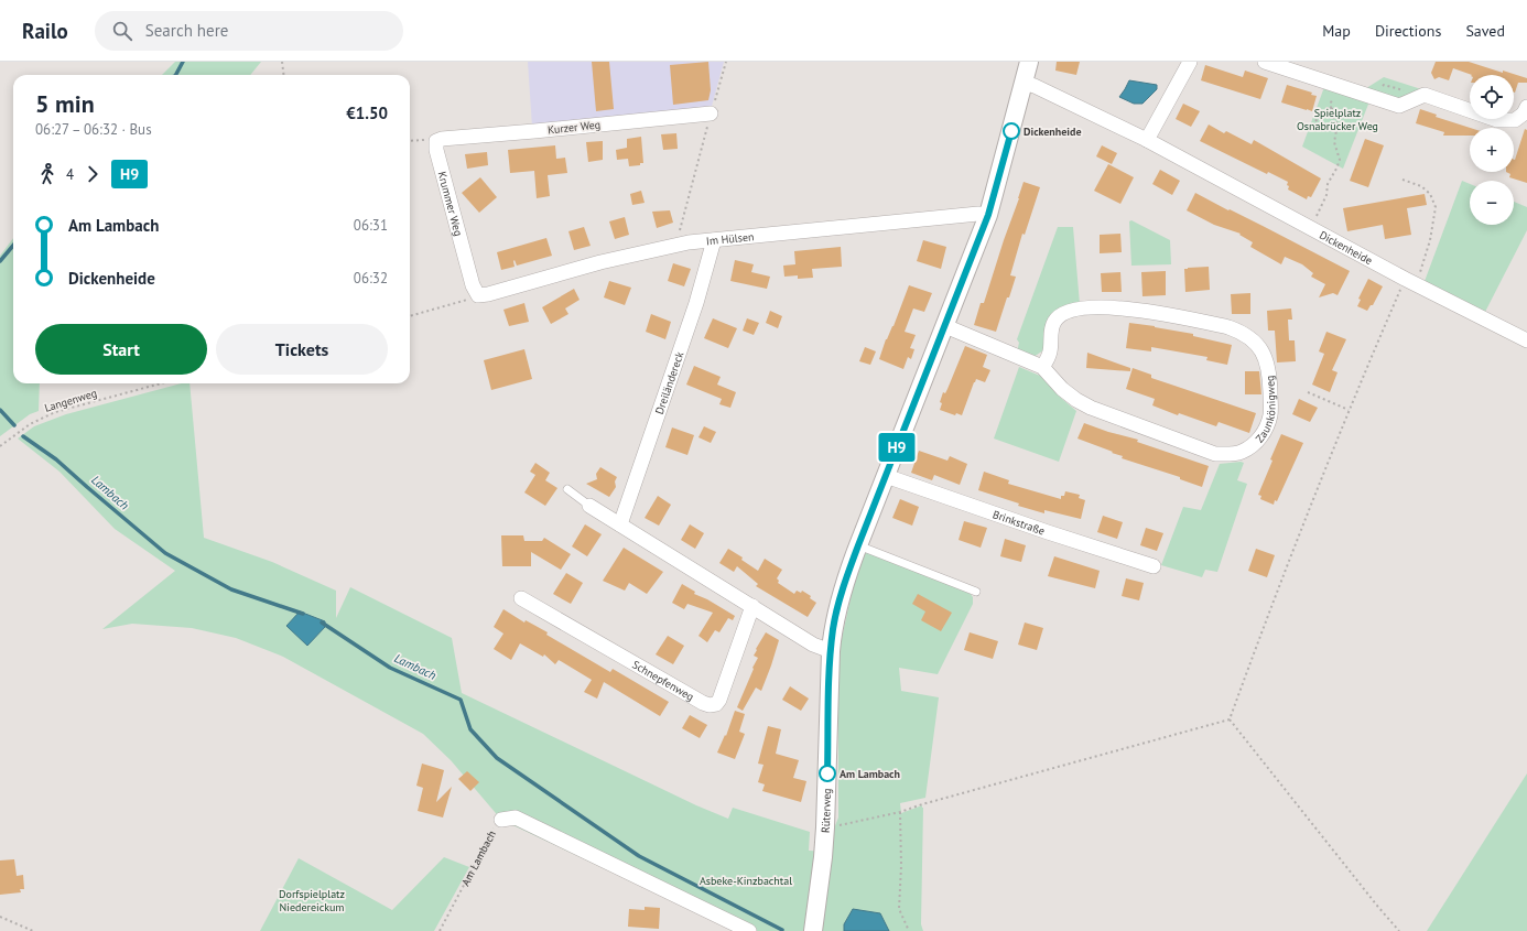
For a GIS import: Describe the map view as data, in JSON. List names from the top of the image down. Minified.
{"streets":{"street":["Kurzer Weg","Krummer Weg","Im Hülsen","Dickenheide","Dreiländereck","Zaunkönigweg","Brinkstraße","Schnepfenweg","Rüterweg","Am Lambach"],"path":["Langenweg"]},"crossings":[["Kurzer Weg","Krummer Weg"],["Krummer Weg","Im Hülsen"],["Im Hülsen","Dreiländereck"],["Im Hülsen","Rüterweg"],["Dickenheide","Rüterweg"],["Zaunkönigweg","Rüterweg"],["Brinkstraße","Rüterweg"]],"water":["Lambach"],"parks":["Spielplatz Osnabrücker Weg","Asbeke-Kinzbachtal","Dorfspielplatz Niedereickum"],"places":["Dickenheide","Am Lambach"],"lines":["bus line H9"],"page":{"header":"Railo","search":"Search here","nav":["Map","Directions","Saved"],"on_map":"H9","map_buttons":["+","−"],"heading":["5 min","06:27 – 06:32 · Bus","€1.50"],"legs":["4","H9"],"list":[{"name":"Am Lambach","value":"06:31"},{"name":"Dickenheide","value":"06:32"}],"buttons":["Start","Tickets"]}}
